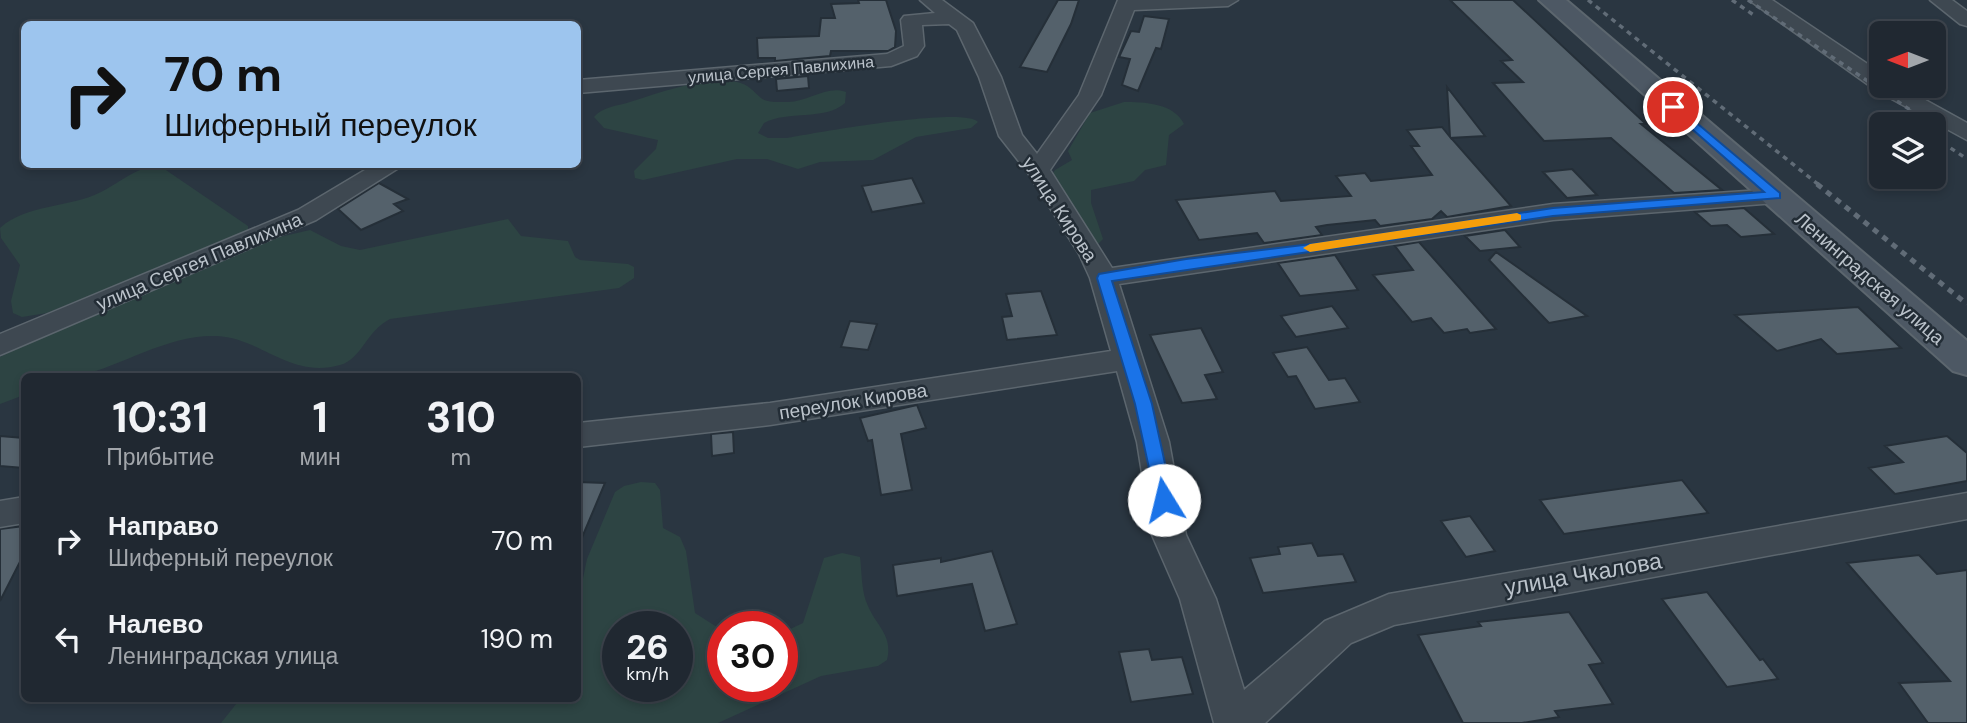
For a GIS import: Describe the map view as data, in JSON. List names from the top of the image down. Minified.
{"streets":{"main road":["Ленинградская улица"],"street":["улица Сергея Павлихина","улица Кирова","переулок Кирова","улица Чкалова"]},"crossings":[["улица Сергея Павлихина","улица Кирова"],["улица Кирова","переулок Кирова"],["улица Кирова","улица Чкалова"]],"north":"left","page":{"turn":["70 m","Шиферный переулок"],"eta":["10:31","Прибытие","1","мин","310","m"],"list":[{"name":"Направо","note":"Шиферный переулок","value":"70 m"},{"name":"Налево","note":"Ленинградская улица","value":"190 m"}],"speed":"26 km/h","limit":"30"}}
